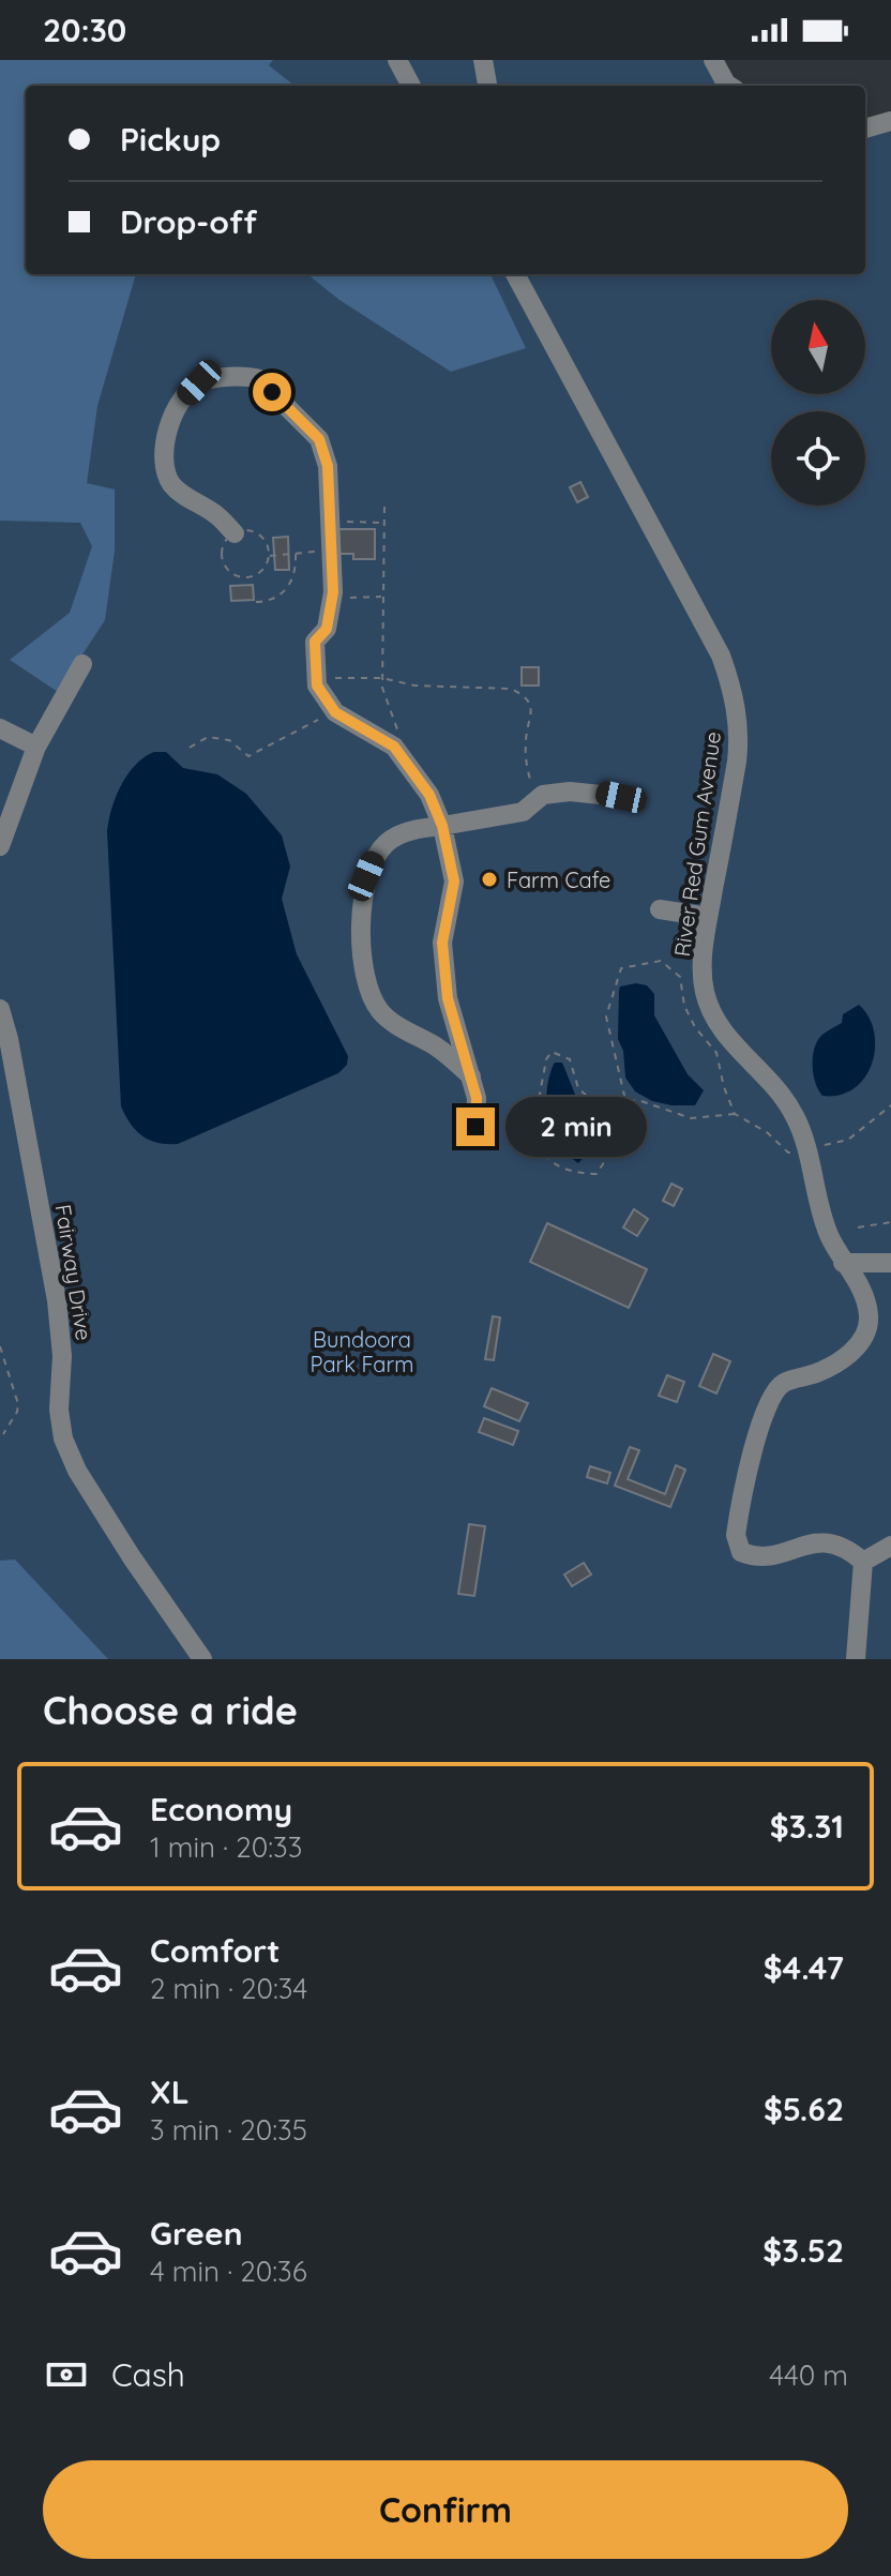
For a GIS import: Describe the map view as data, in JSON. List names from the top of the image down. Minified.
{"streets":{"street":["River Red Gum Avenue","Fairway Drive"]},"parks":["Bundoora Park Farm"],"places":["Farm Cafe"],"north":"top","page":{"status":"20:30","banner":["Pickup","Drop-off"],"bubble":"2 min","heading":"Choose a ride","list":[{"name":"Economy","note":"1 min · 20:33","value":"$3.31"},{"name":"Comfort","note":"2 min · 20:34","value":"$4.47"},{"name":"XL","note":"3 min · 20:35","value":"$5.62"},{"name":"Green","note":"4 min · 20:36","value":"$3.52"}],"pay":["Cash","440 m"],"buttons":"Confirm"}}
